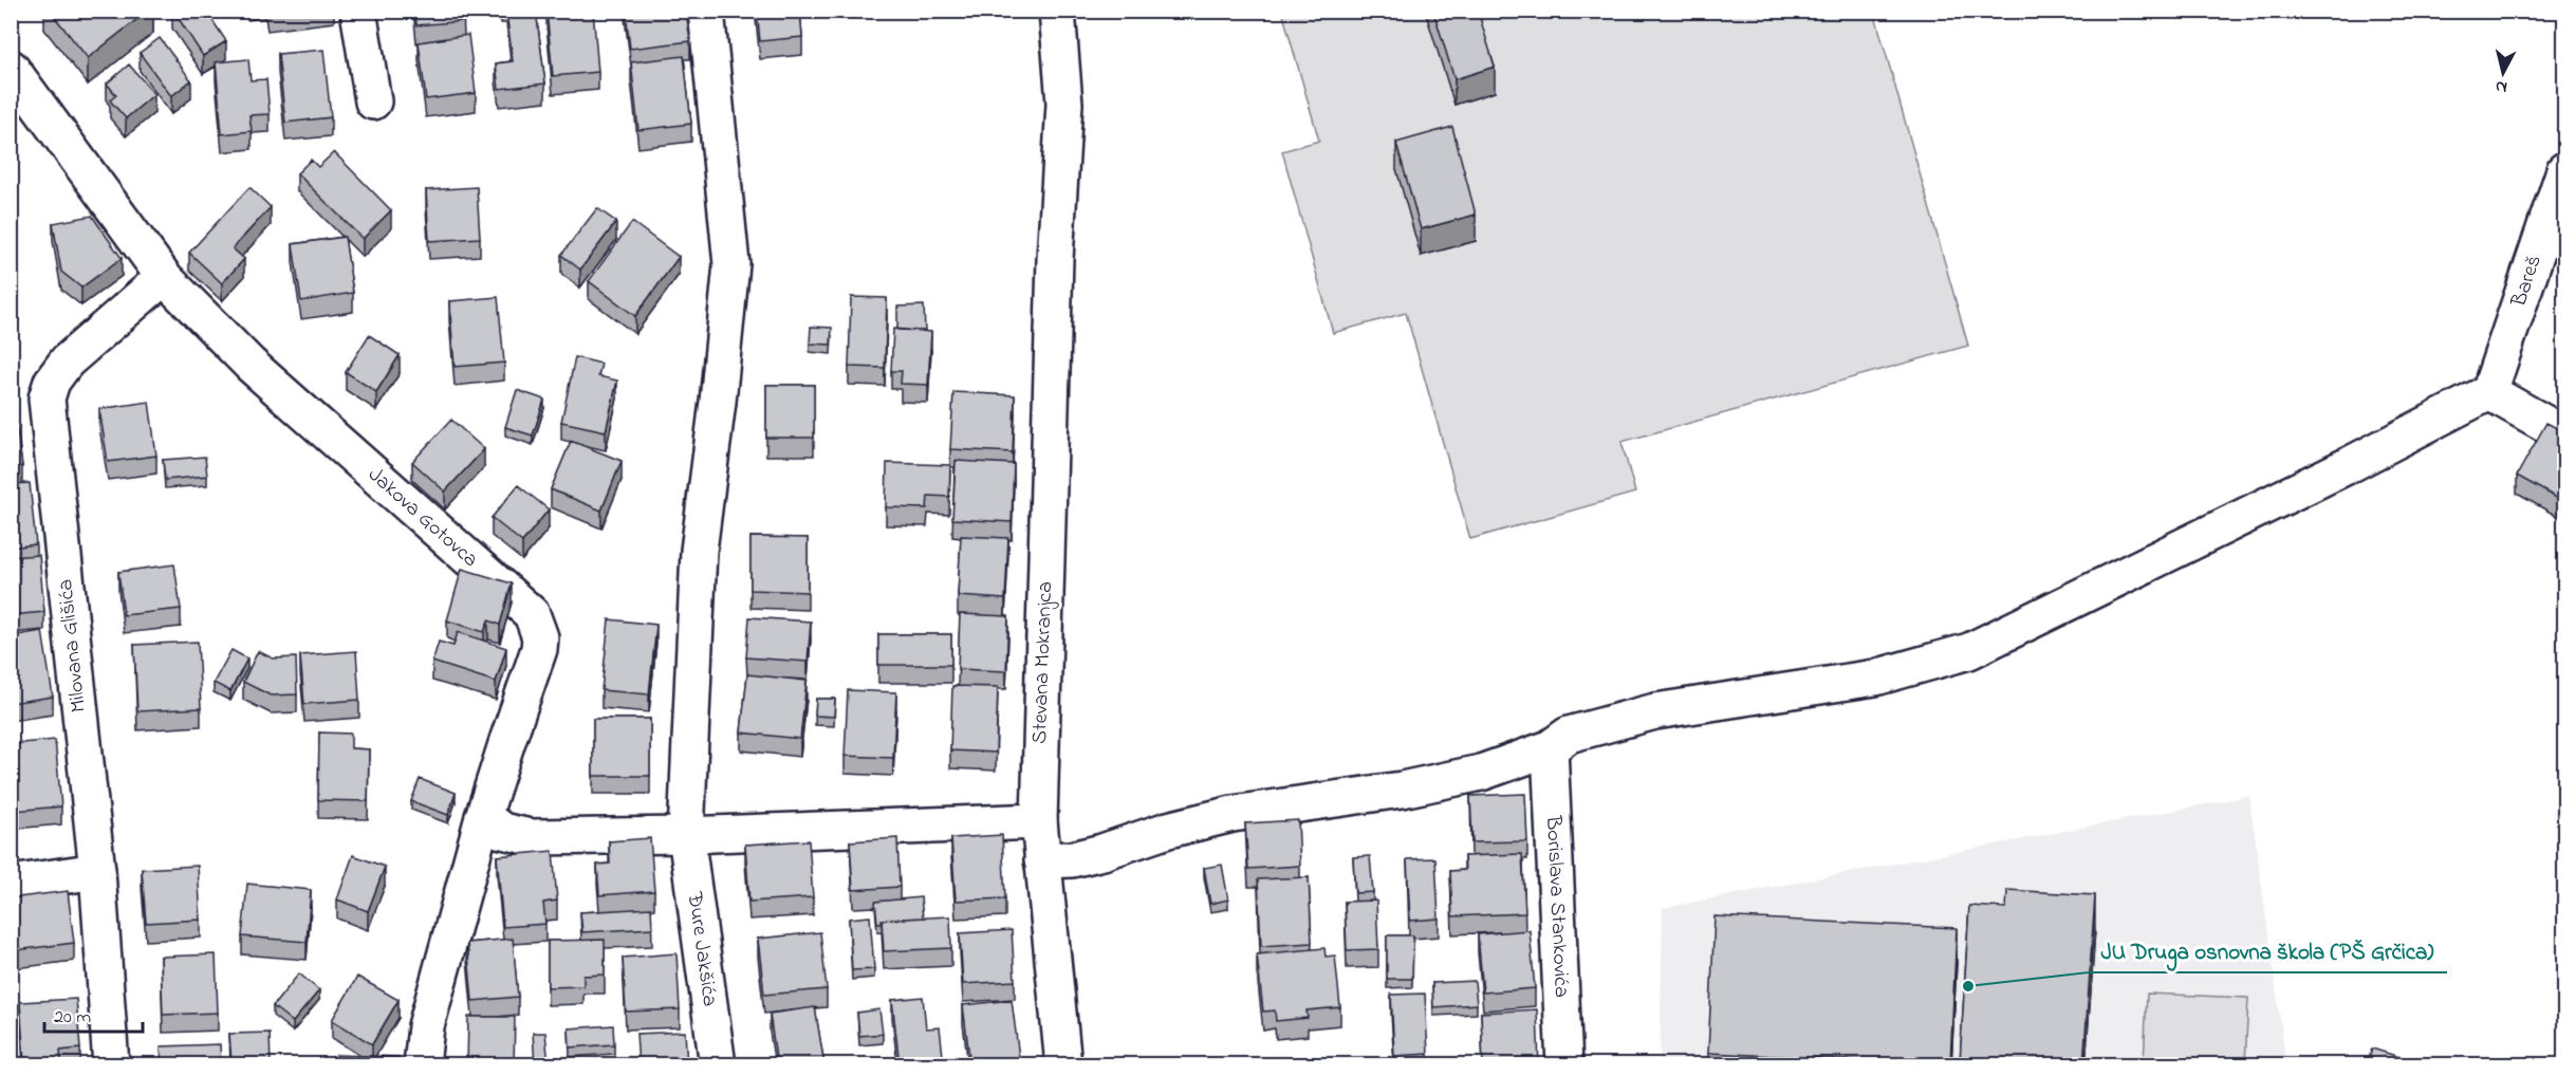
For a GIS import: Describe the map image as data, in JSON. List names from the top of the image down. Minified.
{"streets":{"street":["Bareš","Jakova Gotovca","Milovana Glišića","Stevana Mokranjca","Borislava Stankovića","Đure Jakšića"]},"crossings":[["Jakova Gotovca","Milovana Glišića"]],"places":["JU Druga osnovna škola (PŠ Grčica)"],"scale_bar":"20 m","north":"bottom"}
